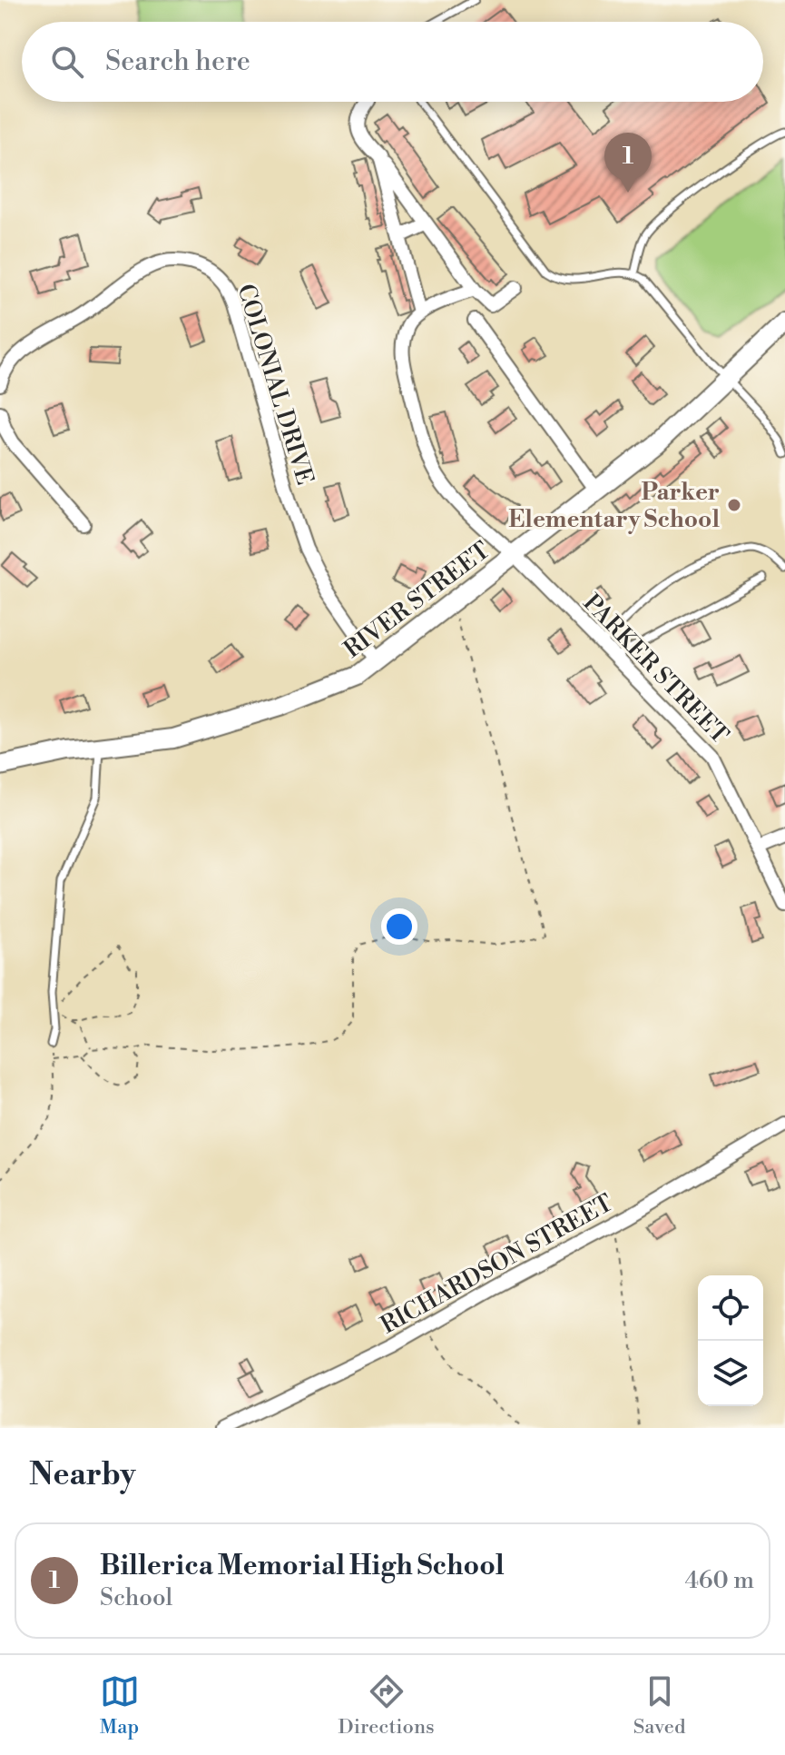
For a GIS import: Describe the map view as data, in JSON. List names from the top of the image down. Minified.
{"streets":{"main road":["RIVER STREET"],"street":["COLONIAL DRIVE","PARKER STREET","RICHARDSON STREET"]},"crossings":[["COLONIAL DRIVE","RIVER STREET"],["RIVER STREET","PARKER STREET"]],"places":["Parker Elementary School"],"page":{"search":"Search here","pins":"1","heading":"Nearby","list":[{"mark":"1","name":"Billerica Memorial High School","note":"School","value":"460 m"}],"nav":["Map","Directions","Saved"]}}
